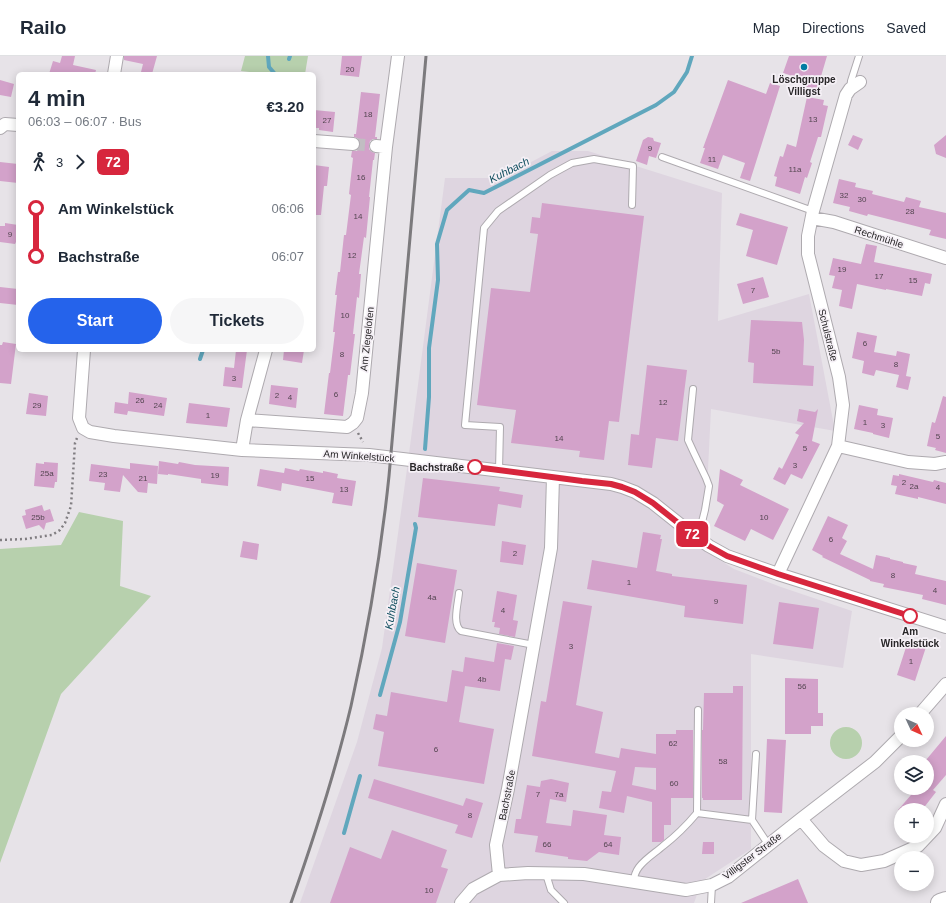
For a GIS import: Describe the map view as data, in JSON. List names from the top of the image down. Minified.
{"streets":{"street":["Rechmühle","Schulstraße","Am Ziegelofen","Am Winkelstück","Bachstraße","Villigster Straße"]},"crossings":[["Rechmühle","Schulstraße"],["Schulstraße","Am Winkelstück"],["Am Winkelstück","Bachstraße"],["Bachstraße","Villigster Straße"]],"water":["Kuhbach"],"places":["Löschgruppe Villigst","Bachstraße","Am Winkelstück"],"lines":["bus line 72"],"house_numbers":["20","18","13","27","9","11","11a","16","32","30","28","14","9","12","19","17","15","7","10","6","5b","8","8","3","6","2","4","26","12","29","24","1","1","3","5","14","5","3","25a","23","19","21","15","2","2a","4","13","25b","10","6","2","8","1","4","4a","9","4","3","1","4b","56","62","6","58","60","7","7a","8","66","64","10"],"north":"bottom right","page":{"header":"Railo","nav":["Map","Directions","Saved"],"on_map":"72","heading":["4 min","06:03 – 06:07 · Bus","€3.20"],"legs":["3","72"],"list":[{"name":"Am Winkelstück","value":"06:06"},{"name":"Bachstraße","value":"06:07"}],"buttons":["Start","Tickets"],"map_buttons":["+","−"]}}
